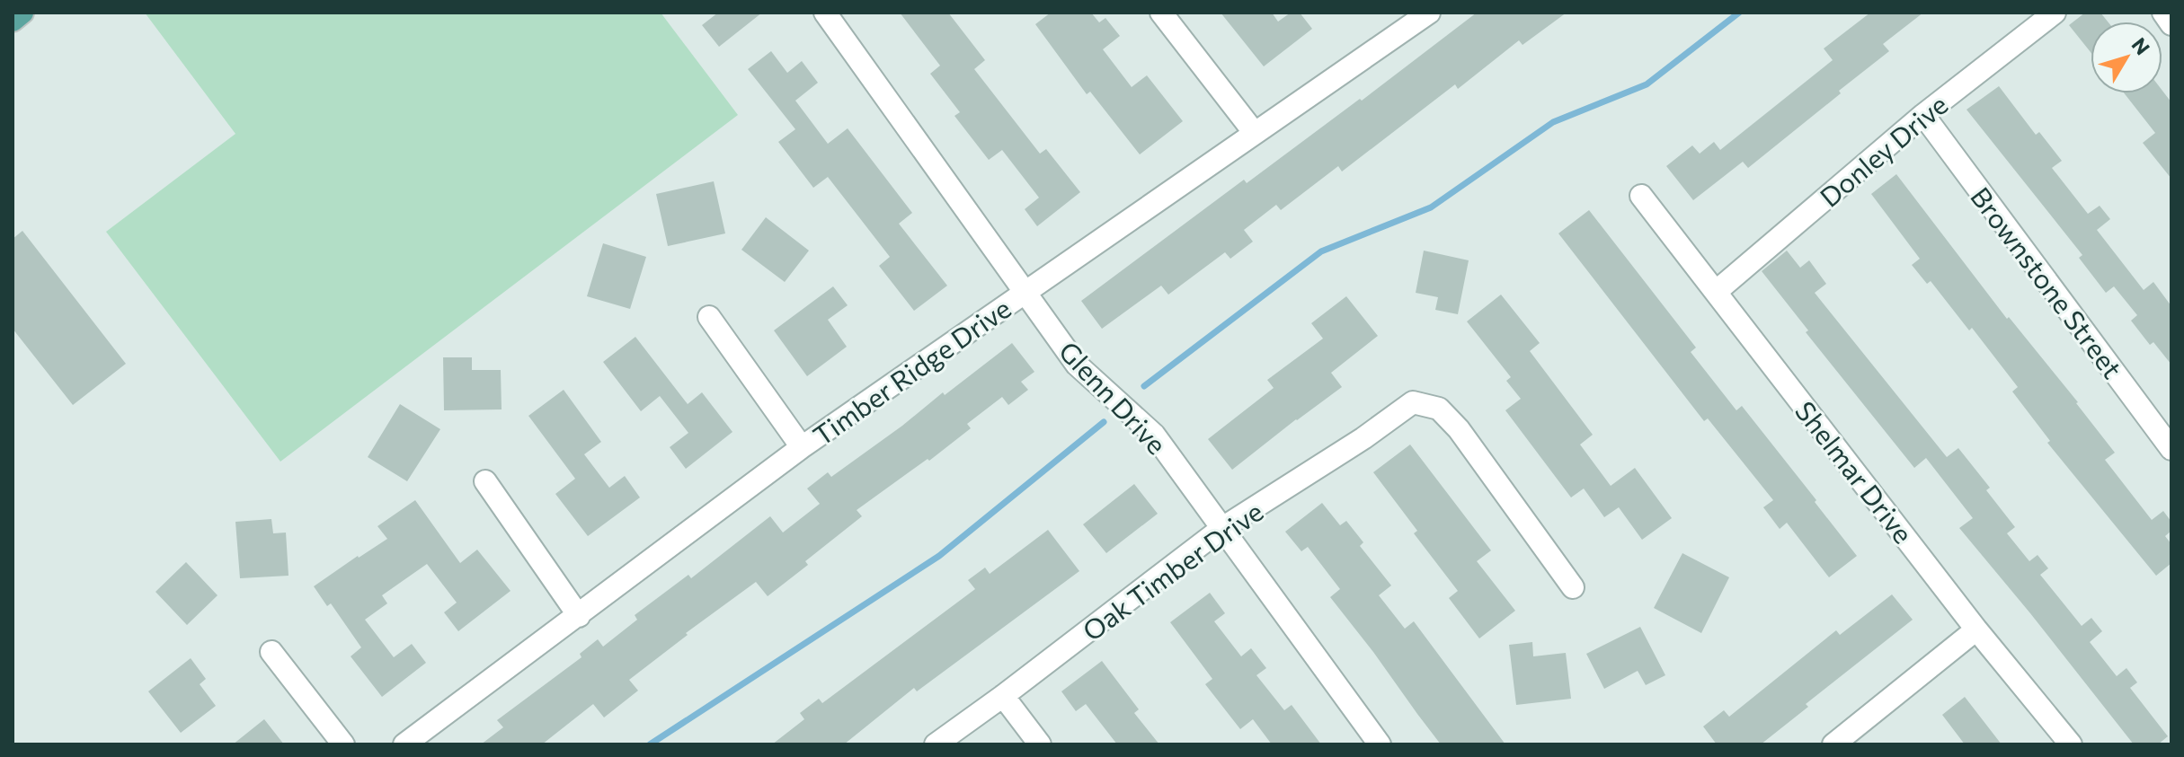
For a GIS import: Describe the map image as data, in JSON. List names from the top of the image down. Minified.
{"streets":{"street":["Donley Drive","Brownstone Street","Timber Ridge Drive","Glenn Drive","Shelmar Drive","Oak Timber Drive"]},"crossings":[["Donley Drive","Brownstone Street"],["Donley Drive","Shelmar Drive"],["Timber Ridge Drive","Glenn Drive"],["Glenn Drive","Oak Timber Drive"]],"north":"top right"}
